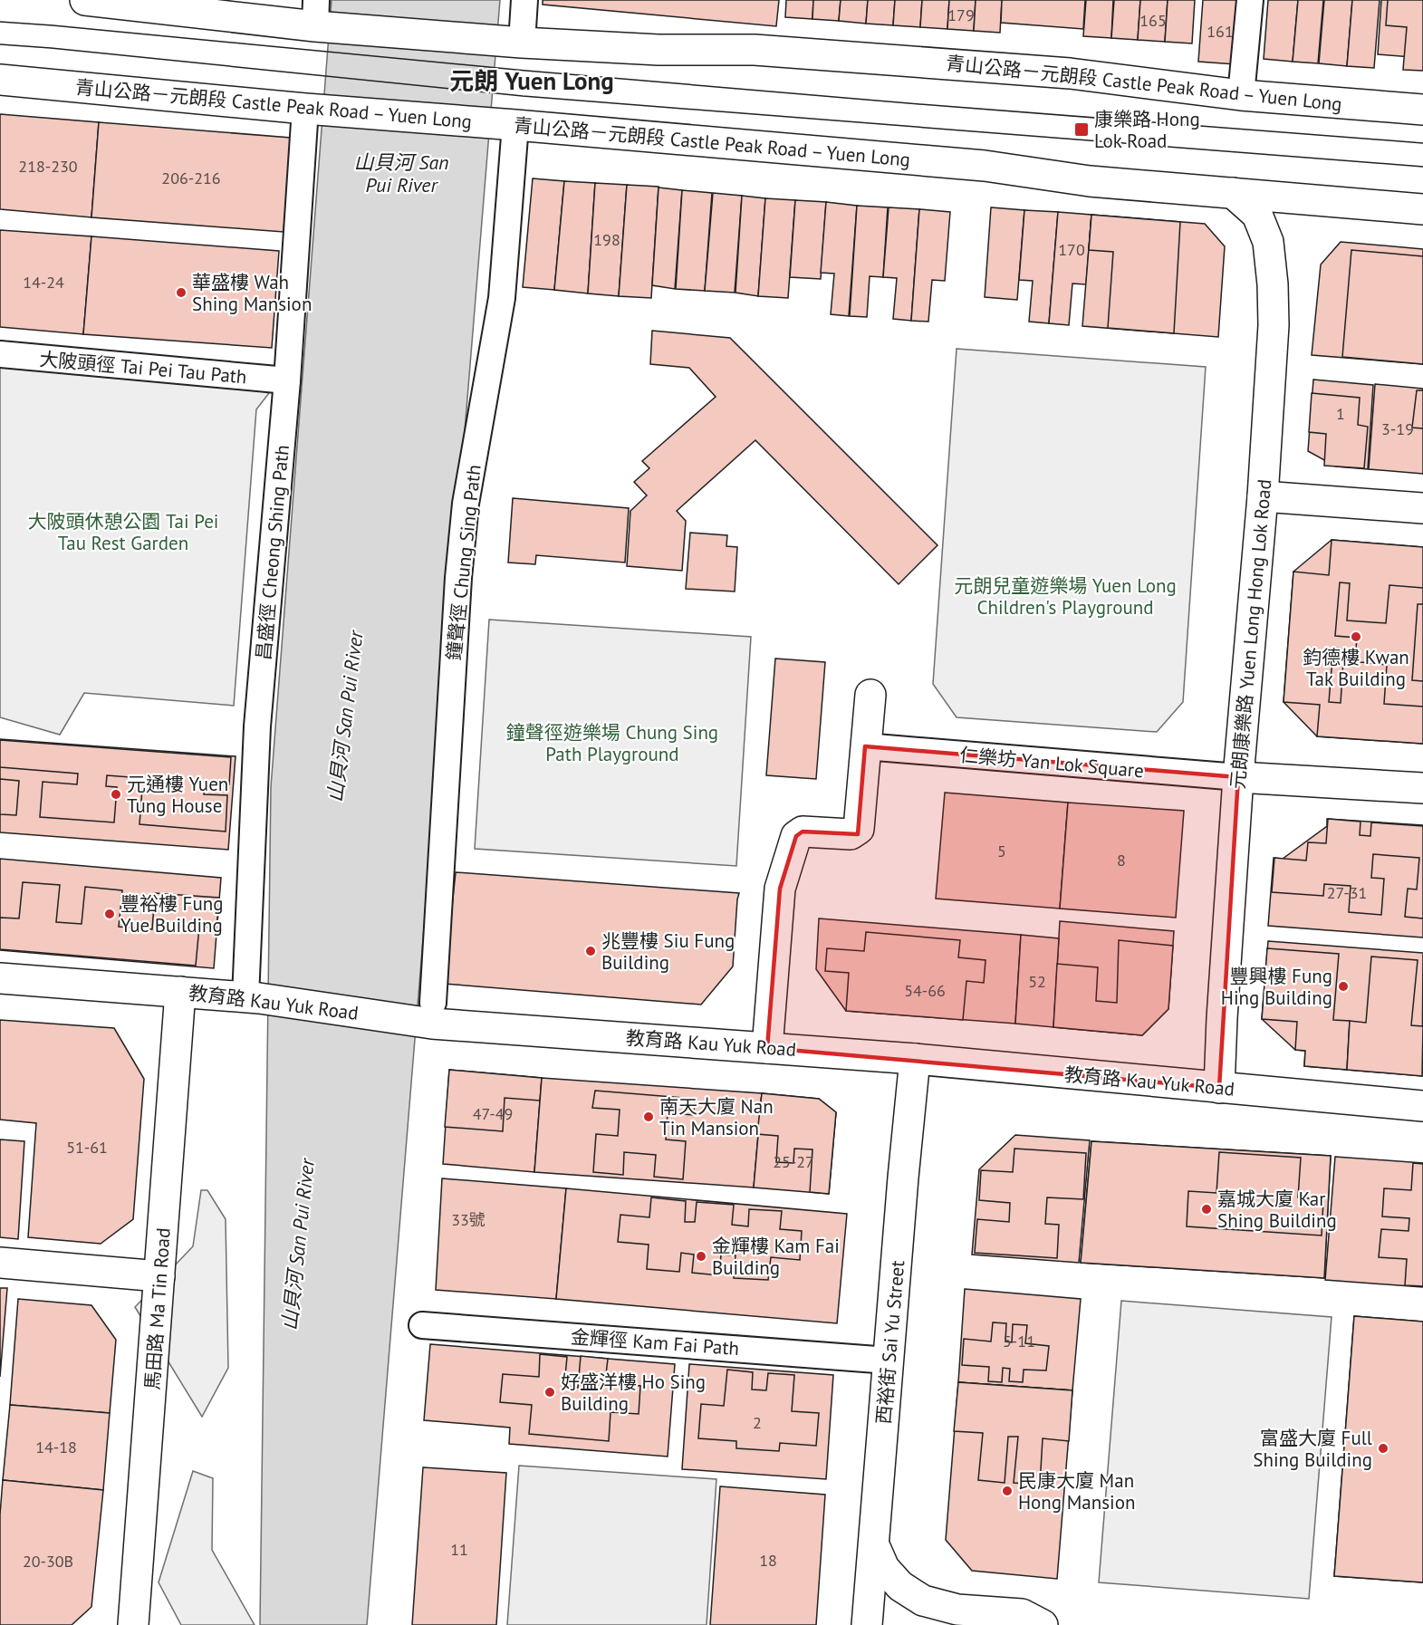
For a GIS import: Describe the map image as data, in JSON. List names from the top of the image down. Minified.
{"streets":{"street":["青山公路－元朗段 Castle Peak Road – Yuen Long","大陂頭徑 Tai Pei Tau Path","昌盛徑 Cheong Shing Path","鐘聲徑 Chung Sing Path","元朗康樂路 Yuen Long Hong Lok Road","仁樂坊 Yan Lok Square","教育路 Kau Yuk Road","馬田路 Ma Tin Road","金輝徑 Kam Fai Path","西裕街 Sai Yu Street"]},"crossings":[["青山公路－元朗段 Castle Peak Road – Yuen Long","昌盛徑 Cheong Shing Path"],["青山公路－元朗段 Castle Peak Road – Yuen Long","鐘聲徑 Chung Sing Path"],["青山公路－元朗段 Castle Peak Road – Yuen Long","元朗康樂路 Yuen Long Hong Lok Road"],["大陂頭徑 Tai Pei Tau Path","昌盛徑 Cheong Shing Path"],["昌盛徑 Cheong Shing Path","教育路 Kau Yuk Road"],["元朗康樂路 Yuen Long Hong Lok Road","仁樂坊 Yan Lok Square"],["元朗康樂路 Yuen Long Hong Lok Road","教育路 Kau Yuk Road"],["教育路 Kau Yuk Road","馬田路 Ma Tin Road"],["教育路 Kau Yuk Road","西裕街 Sai Yu Street"],["金輝徑 Kam Fai Path","西裕街 Sai Yu Street"]],"districts":["元朗 Yuen Long"],"water":["山貝河 San Pui River"],"parks":["大陂頭休憩公園 Tai Pei Tau Rest Garden","元朗兒童遊樂場 Yuen Long Children's Playground","鐘聲徑遊樂場 Chung Sing Path Playground"],"places":{"transit":["康樂路 Hong Lok Road"],"other":["華盛樓 Wah Shing Mansion","鈞德樓 Kwan Tak Building","元通樓 Yuen Tung House","豐裕樓 Fung Yue Building","兆豐樓 Siu Fung Building","豐興樓 Fung Hing Building","南天大廈 Nan Tin Mansion","嘉城大廈 Kar Shing Building","金輝樓 Kam Fai Building","好盛洋樓 Ho Sing Building","富盛大廈 Full Shing Building","民康大廈 Man Hong Mansion"]},"house_numbers":["179","165","161","218-230","206-216","198","170","14-24","1","3-19","5","8","27-31","52","54-66","47-49","51-61","25-27","33號","5-11","2","14-18","11","18","20-30B"]}
